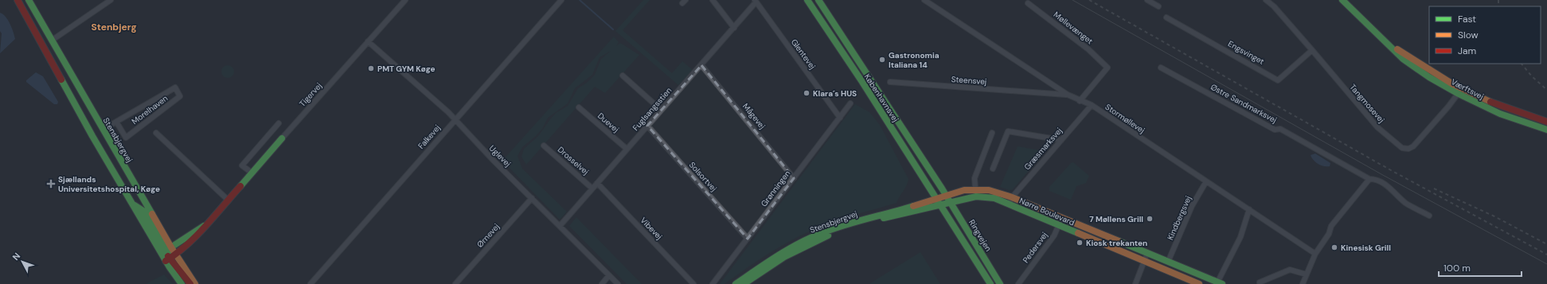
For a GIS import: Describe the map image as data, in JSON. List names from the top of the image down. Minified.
{"streets":{"street":["Møllevænget","Engsvinget","Glentevej","Steensvej","Værftsvej","Tigervej","Københavnsvej","Østre Sandmarksvej","Tangmosevej","Fuglsangsstien","Morelhaven","Mågevej","Stormøllevej","Duevej","Falkevej","Stensbjergvej","Græsmarksvej","Uglevej","Drosselvej","Solsortvej","Grønningen","Nørre Boulevard","Kindbergsvej","Vibevej","Ørnevej","Ringvejen","Pedersvej"]},"crossings":[["Møllevænget","Stormøllevej"],["Engsvinget","Tangmosevej"],["Glentevej","Fuglsangsstien"],["Glentevej","Grønningen"],["Steensvej","Stormøllevej"],["Værftsvej","Tangmosevej"],["Tigervej","Stensbjergvej"],["Tigervej","Uglevej"],["Københavnsvej","Stensbjergvej"],["Københavnsvej","Nørre Boulevard"],["Københavnsvej","Ringvejen"],["Fuglsangsstien","Mågevej"],["Fuglsangsstien","Duevej"],["Fuglsangsstien","Uglevej"],["Fuglsangsstien","Drosselvej"],["Fuglsangsstien","Solsortvej"],["Fuglsangsstien","Vibevej"],["Morelhaven","Stensbjergvej"],["Mågevej","Grønningen"],["Stormøllevej","Græsmarksvej"],["Stormøllevej","Kindbergsvej"],["Falkevej","Uglevej"],["Stensbjergvej","Nørre Boulevard"],["Stensbjergvej","Ringvejen"],["Græsmarksvej","Nørre Boulevard"],["Uglevej","Ørnevej"],["Solsortvej","Grønningen"],["Nørre Boulevard","Kindbergsvej"],["Nørre Boulevard","Ringvejen"],["Nørre Boulevard","Pedersvej"]],"districts":["Stenbjerg"],"places":{"other":["Gastronomia Italiana 14","PMT GYM Køge","Klara´s HUS","7 Møllens Grill","Kiosk trekanten","Kinesisk Grill"],"health":["Sjællands Universitetshospital, Køge"]},"legend":["Fast","Slow","Jam"],"scale_bar":"100 m","north":"top left"}
